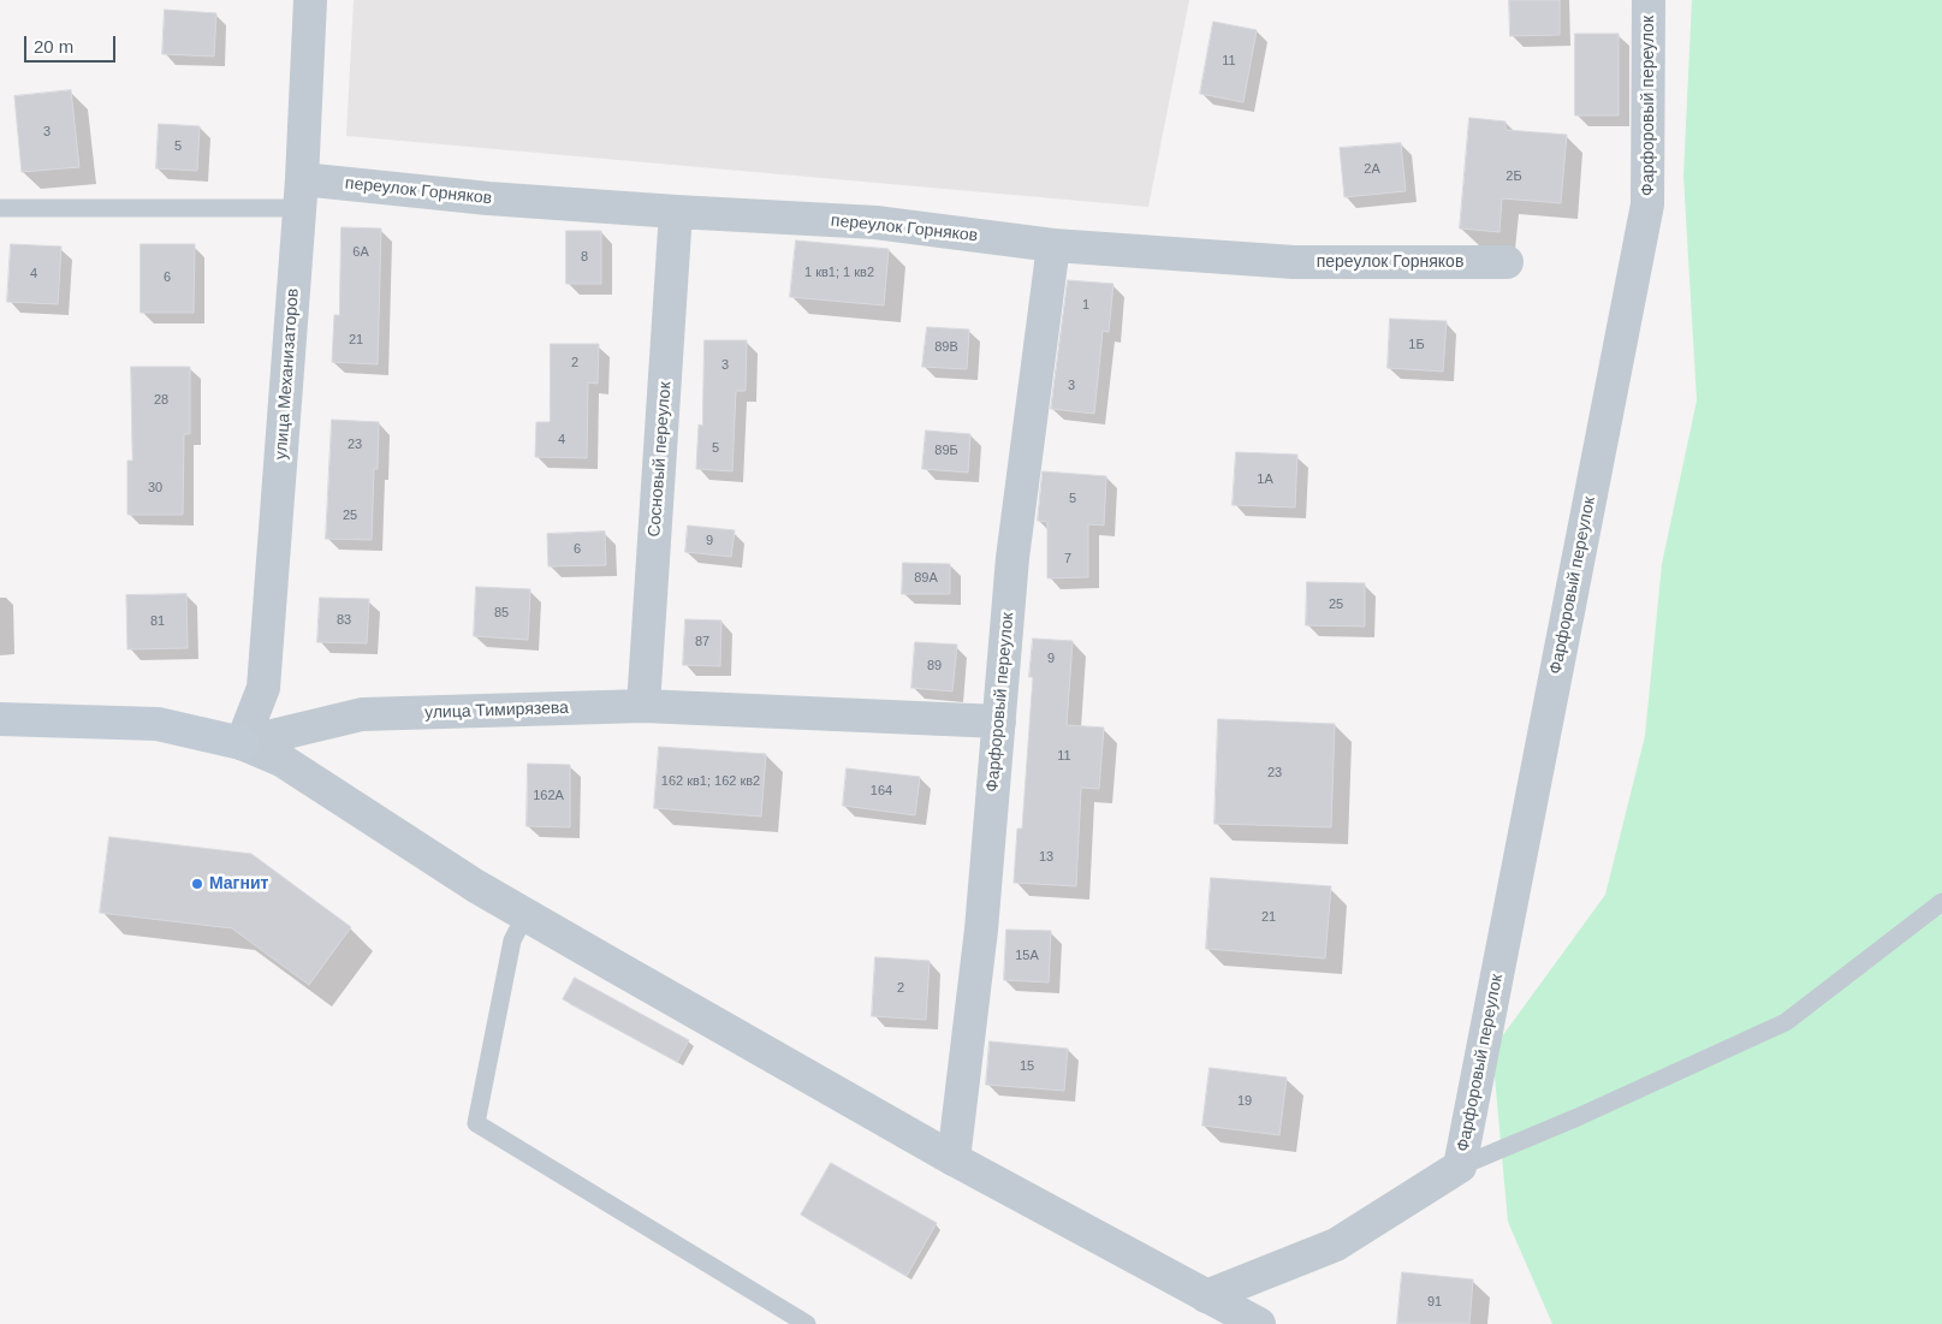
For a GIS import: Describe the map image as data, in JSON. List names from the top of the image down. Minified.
{"streets":{"main road":["улица Тимирязева"],"street":["Фарфоровый переулок","переулок Горняков","улица Механизаторов","Сосновый переулок"]},"crossings":[["Фарфоровый переулок","переулок Горняков"],["Фарфоровый переулок","улица Тимирязева"],["переулок Горняков","улица Механизаторов"],["переулок Горняков","Сосновый переулок"],["улица Механизаторов","улица Тимирязева"],["Сосновый переулок","улица Тимирязева"]],"places":["Магнит"],"house_numbers":["11","3","5","2А","2Б","6А","8","1 кв1; 1 кв2","4","6","1","21","1Б","89В","2","3","3","28","4","23","5","89Б","1А","30","5","25","9","6","7","89А","25","85","83","81","87","9","89","11","23","162 кв1; 162 кв2","164","162А","13","21","15А","2","15","19","91"],"scale_bar":"20 m"}
